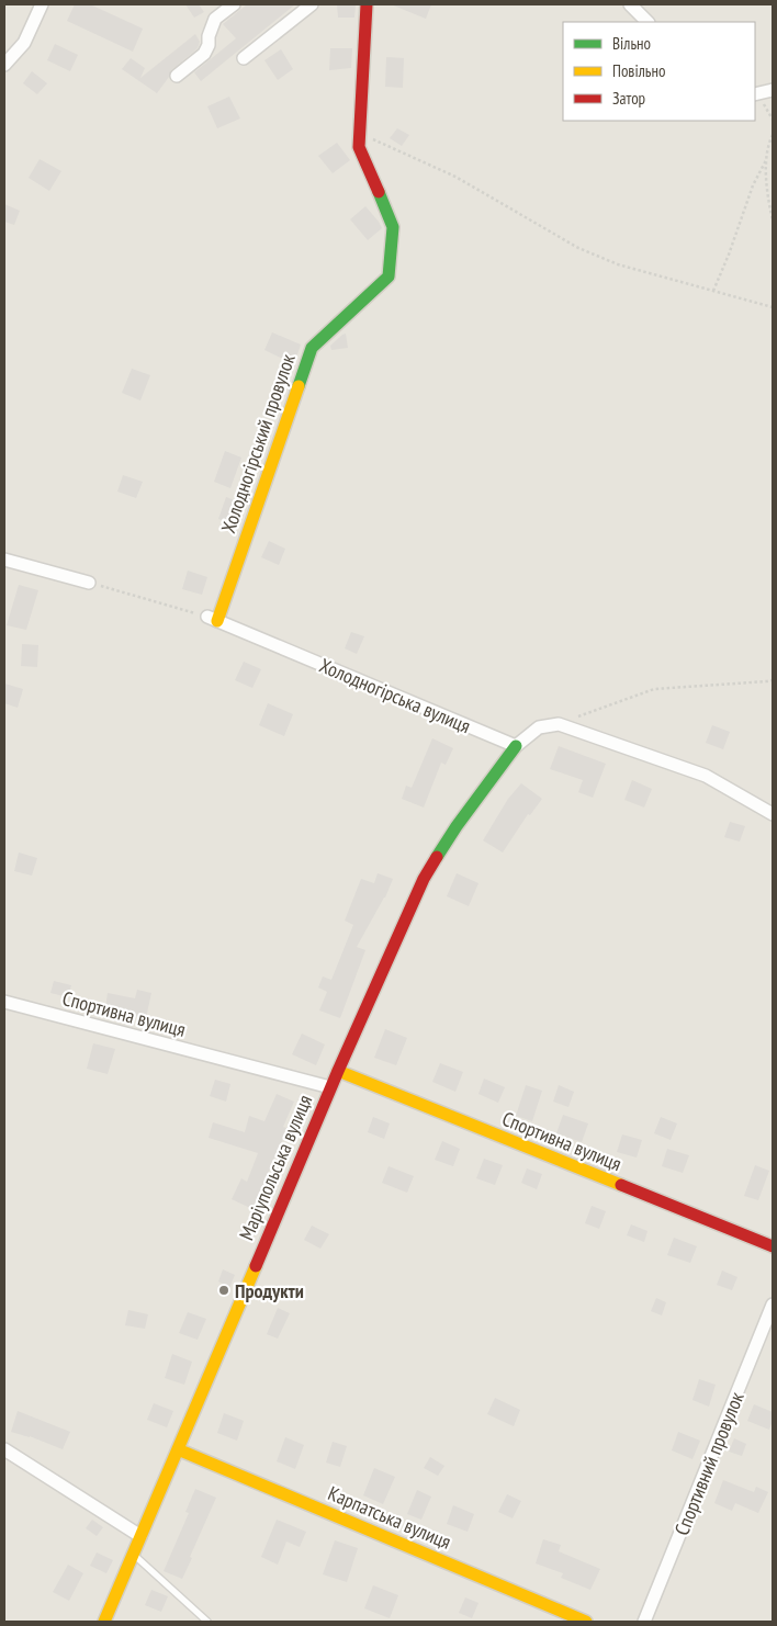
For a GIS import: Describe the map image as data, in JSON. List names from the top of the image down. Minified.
{"streets":{"street":["Холодногірський провулок","Холодногірська вулиця","Спортивна вулиця","Маріупольська вулиця","Спортивний провулок","Карпатська вулиця"]},"crossings":[["Холодногірський провулок","Холодногірська вулиця"],["Холодногірська вулиця","Маріупольська вулиця"],["Спортивна вулиця","Маріупольська вулиця"],["Маріупольська вулиця","Карпатська вулиця"]],"places":["Продукти"],"legend":["Вільно","Повільно","Затор"]}
